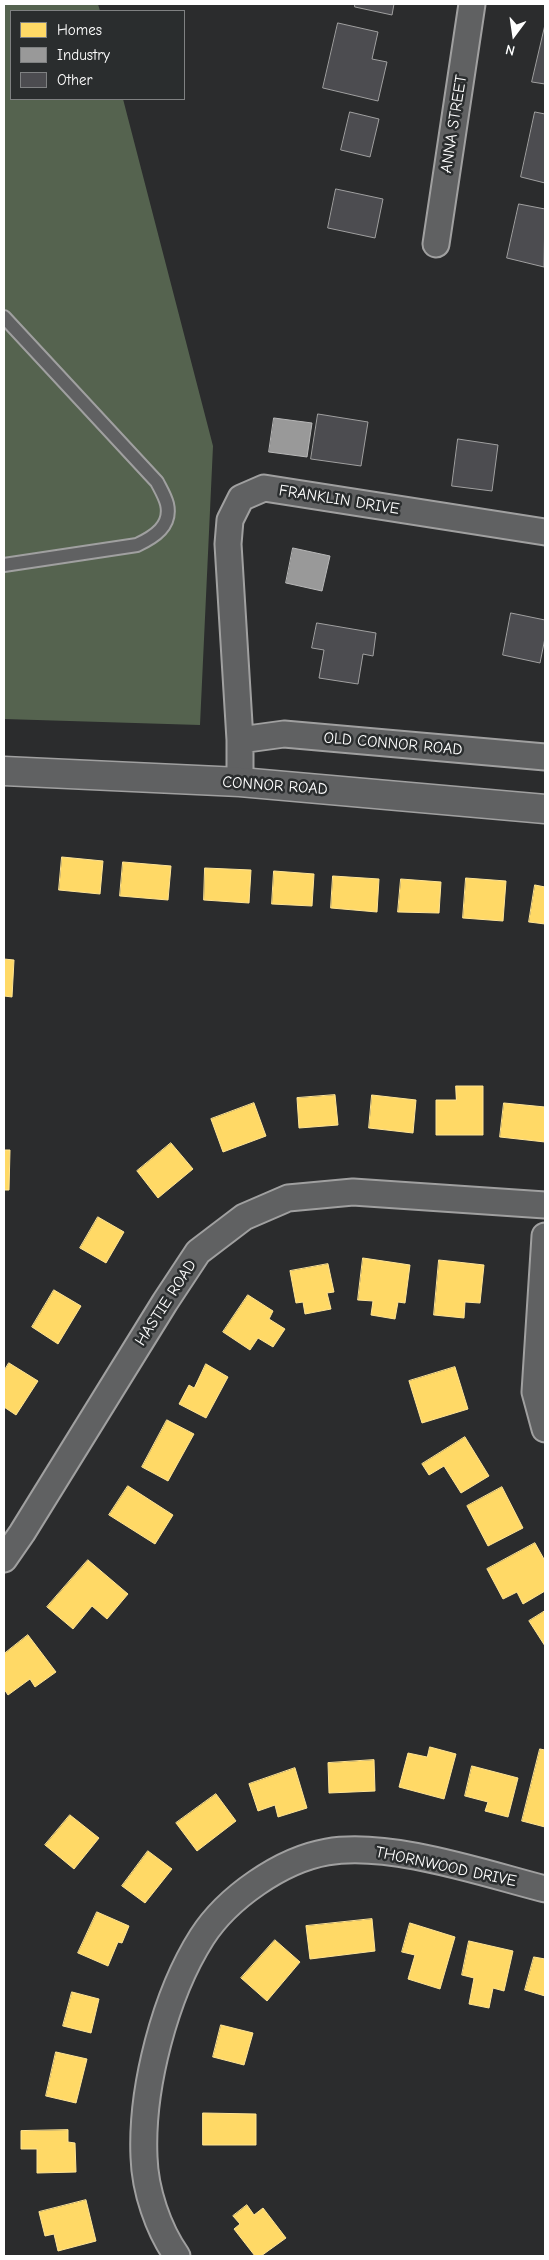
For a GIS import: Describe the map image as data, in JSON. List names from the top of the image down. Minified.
{"streets":{"main road":["CONNOR ROAD"],"street":["ANNA STREET","FRANKLIN DRIVE","OLD CONNOR ROAD","HASTIE ROAD","THORNWOOD DRIVE"]},"crossings":[["FRANKLIN DRIVE","OLD CONNOR ROAD"],["FRANKLIN DRIVE","CONNOR ROAD"]],"legend":["Homes","Industry","Other"],"north":"bottom"}
